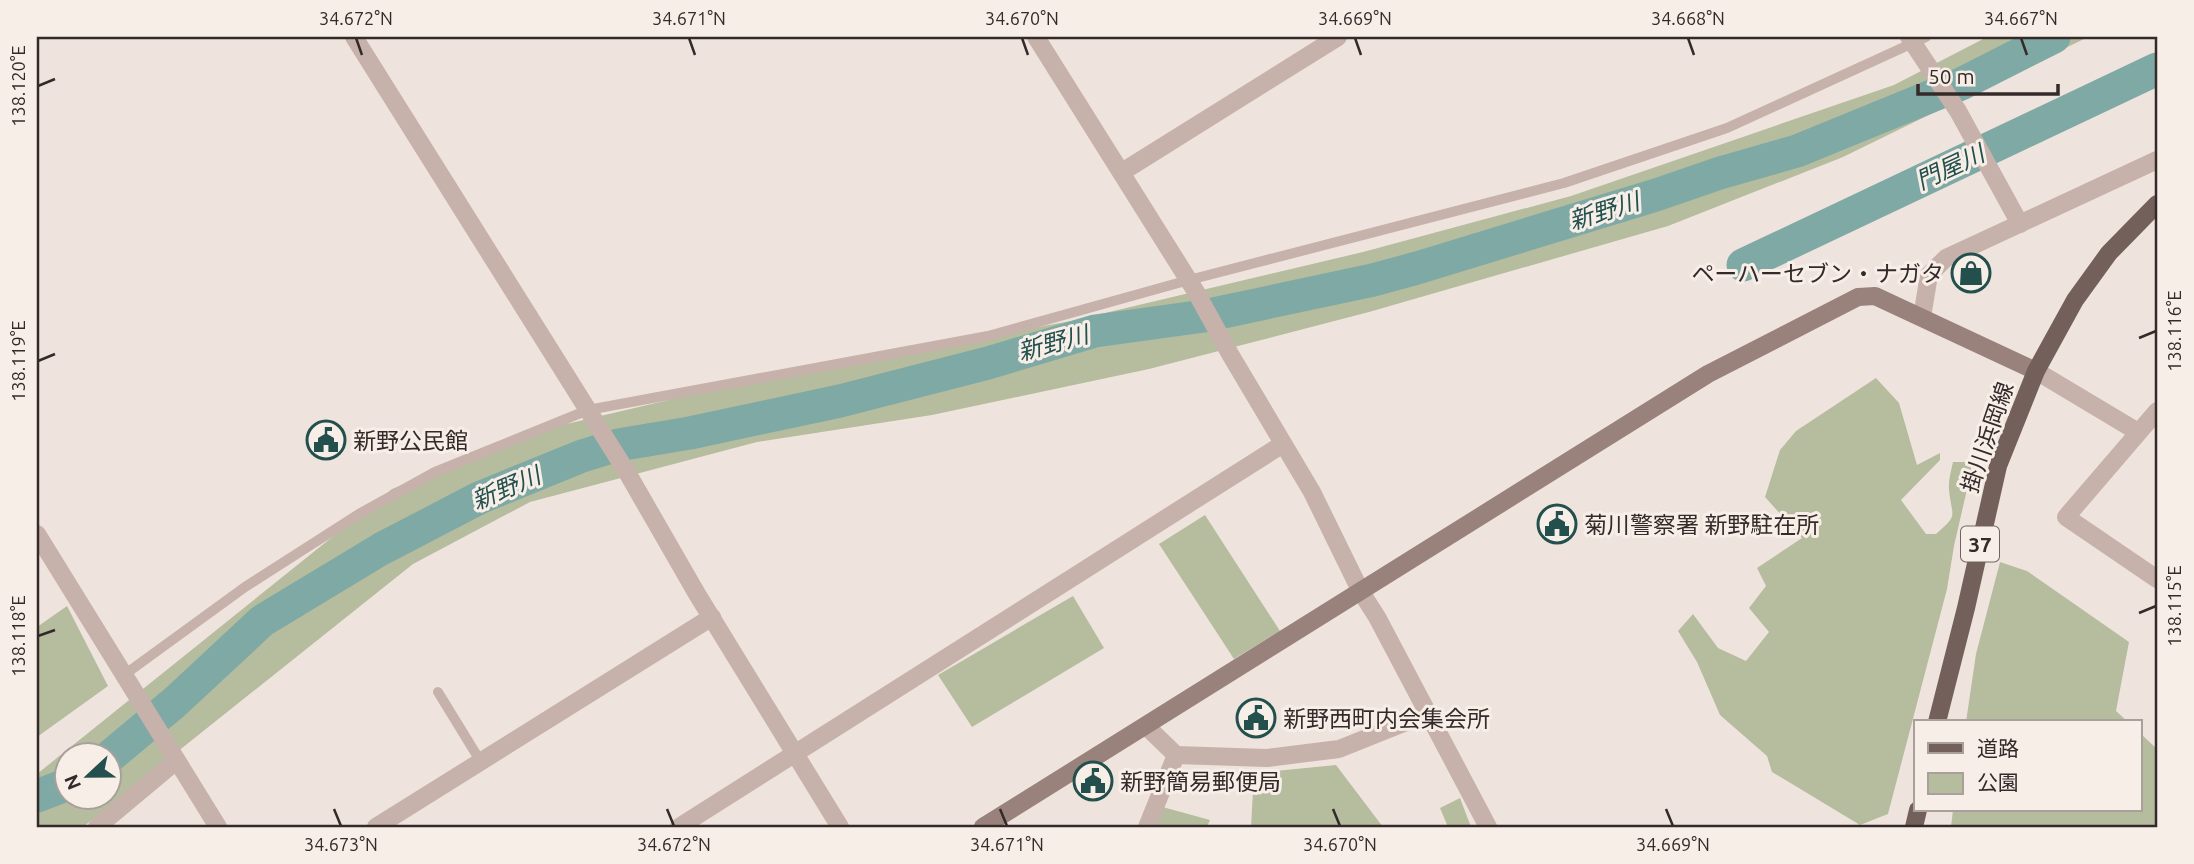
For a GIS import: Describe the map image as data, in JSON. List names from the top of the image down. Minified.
{"streets":{"main road":["掛川浜岡線","37"]},"water":["門屋川","新野川"],"places":{"shop":["ペーハーセブン・ナガタ"],"public building":["新野公民館","菊川警察署 新野駐在所","新野西町内会集会所","新野簡易郵便局"]},"legend":["道路","公園"],"scale_bar":"50 m","north":"left","coordinates":["34.672°N","34.671°N","34.670°N","34.669°N","34.668°N","34.667°N","138.120°E","138.116°E","138.119°E","138.115°E","138.118°E","34.673°N"]}
